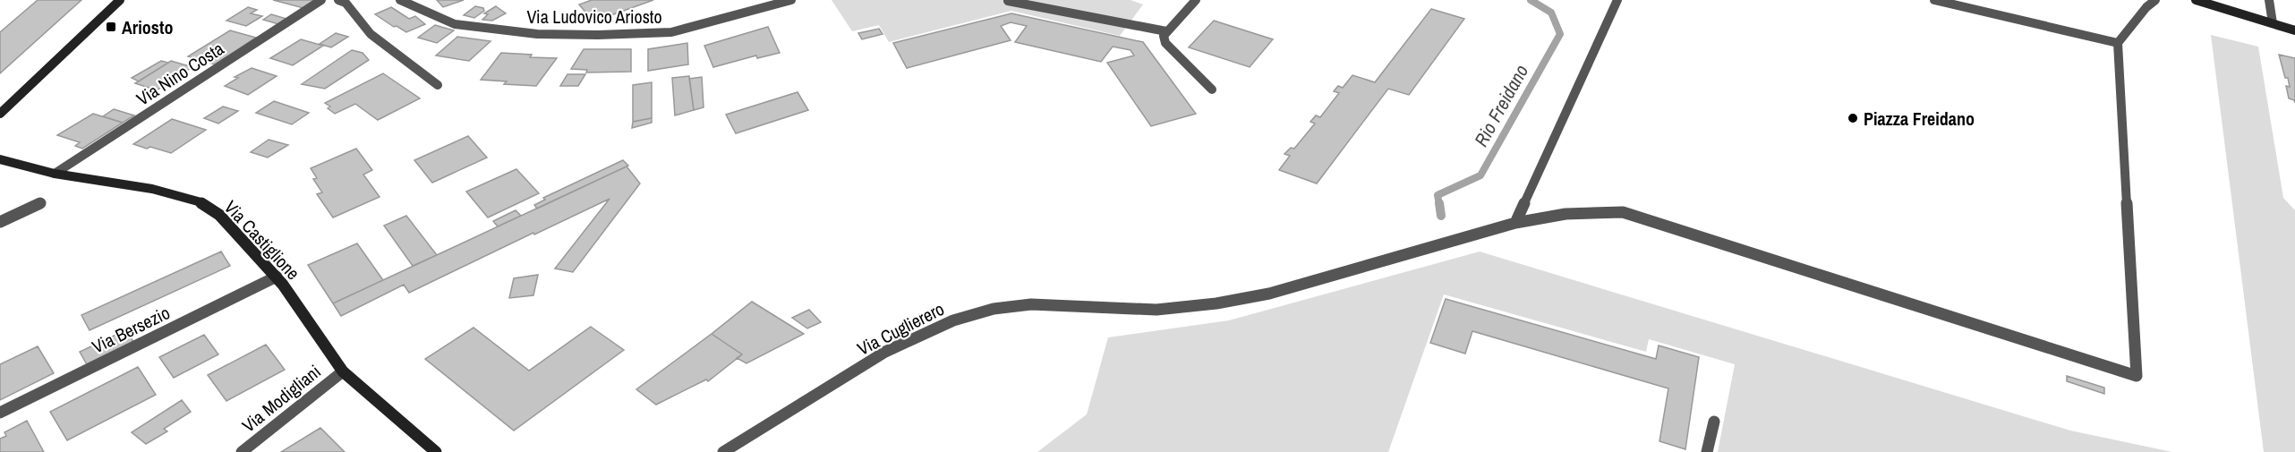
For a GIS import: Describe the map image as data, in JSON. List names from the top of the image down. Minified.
{"streets":{"main road":["Via Castiglione"],"street":["Via Ludovico Ariosto","Via Nino Costa","Via Cuglierero","Via Bersezio","Via Modigliani"]},"crossings":[["Via Nino Costa","Via Castiglione"],["Via Castiglione","Via Bersezio"],["Via Castiglione","Via Modigliani"]],"water":["Rio Freidano"],"places":{"transit":["Ariosto"],"other":["Piazza Freidano"]}}
